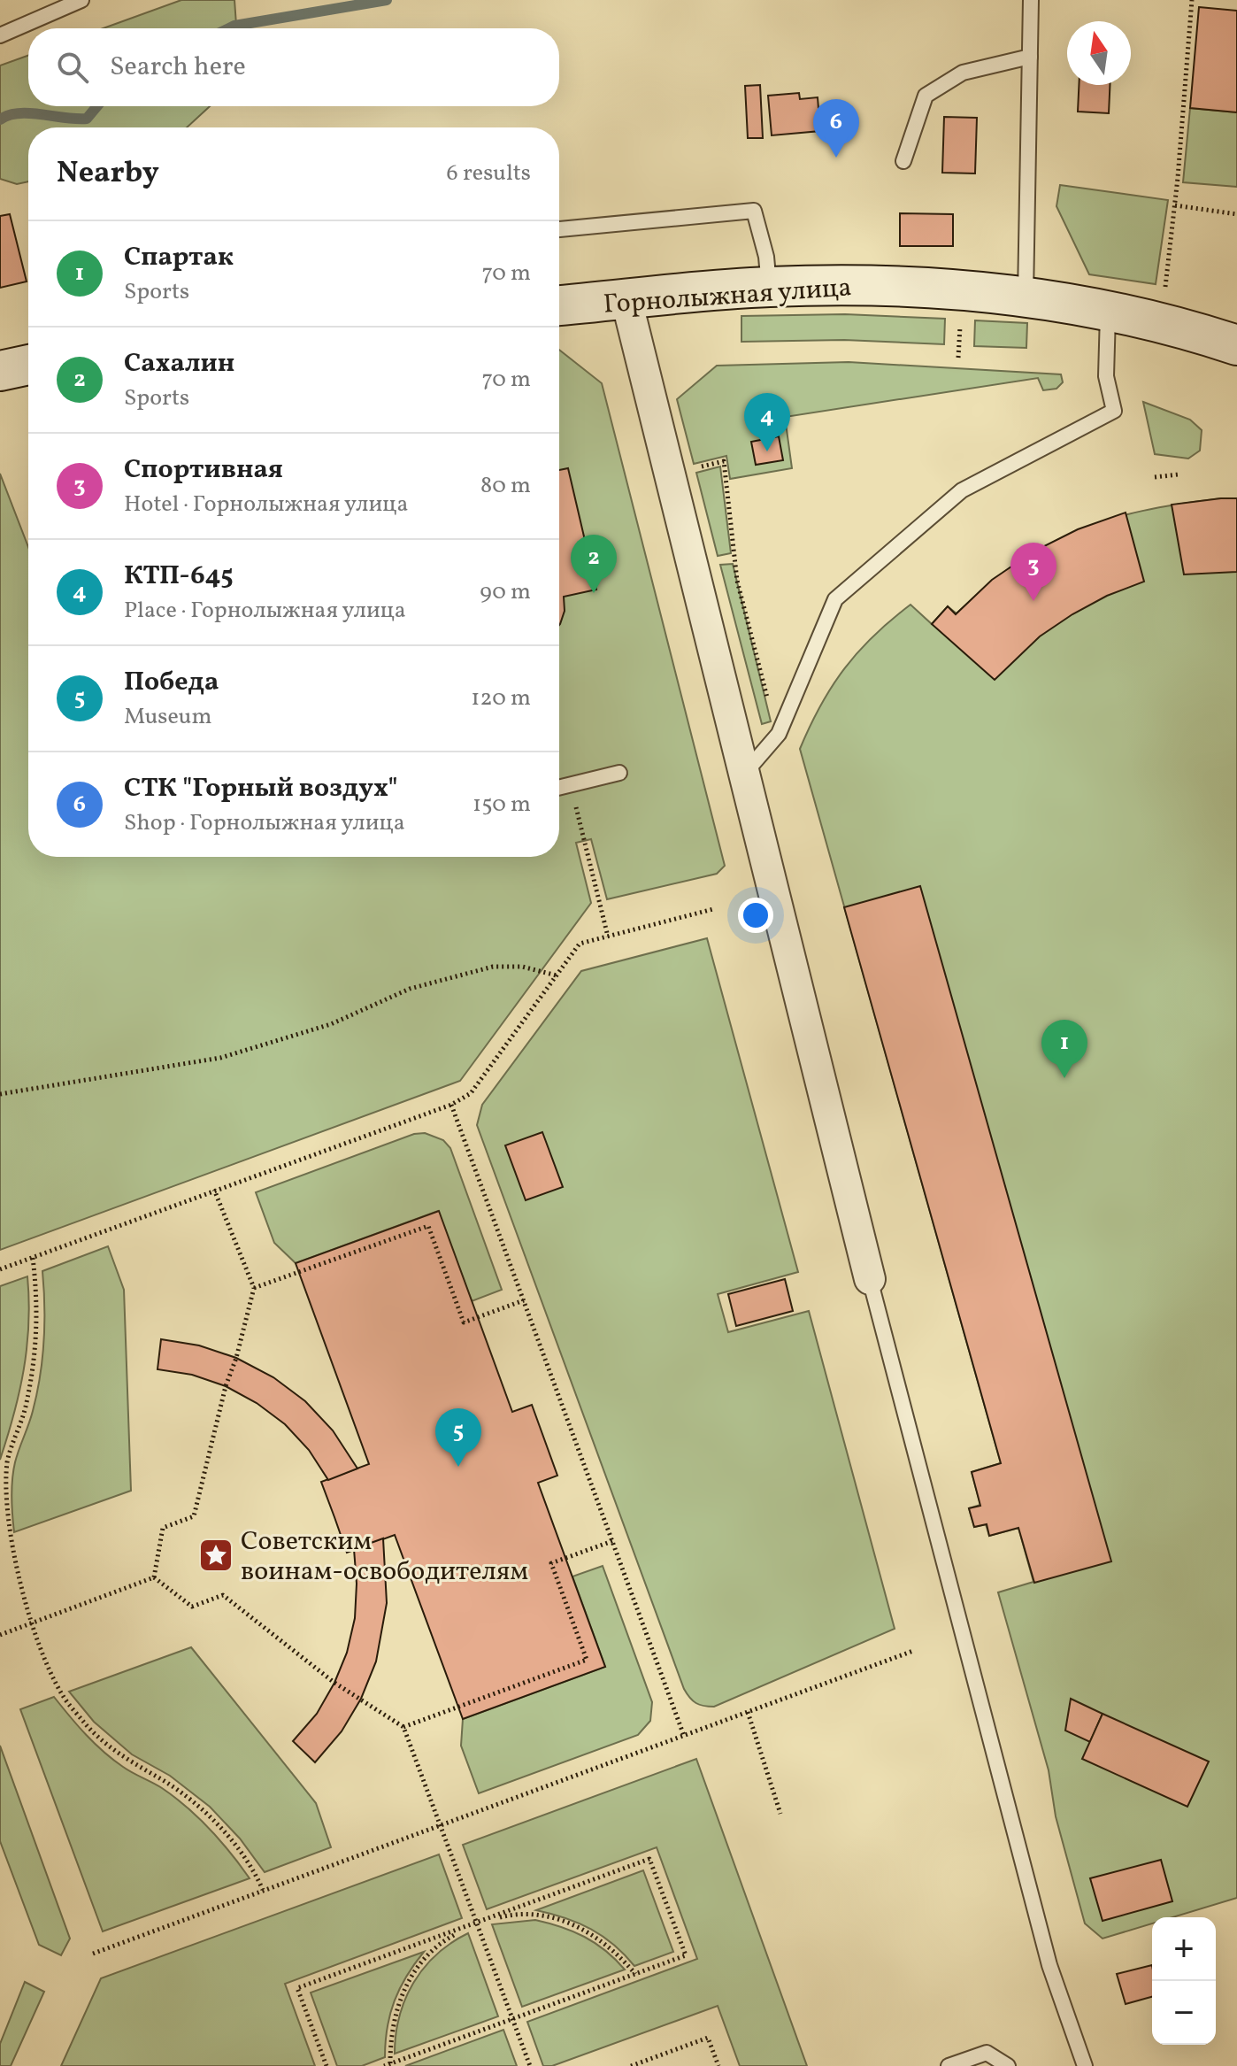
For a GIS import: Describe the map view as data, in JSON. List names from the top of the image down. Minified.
{"streets":{"street":["Горнолыжная улица"]},"places":{"place":["Советским воинам-освободителям"]},"north":"top","page":{"search":"Search here","pins":["6","4","2","3","1","5"],"heading":["Nearby","6 results"],"list":[{"mark":"1","name":"Спартак","note":"Sports","value":"70 m"},{"mark":"2","name":"Сахалин","note":"Sports","value":"70 m"},{"mark":"3","name":"Спортивная","note":"Hotel · Горнолыжная улица","value":"80 m"},{"mark":"4","name":"КТП-645","note":"Place · Горнолыжная улица","value":"90 m"},{"mark":"5","name":"Победа","note":"Museum","value":"120 m"},{"mark":"6","name":"СТК \"Горный воздух\"","note":"Shop · Горнолыжная улица","value":"150 m"}],"map_buttons":["+","−"]}}
